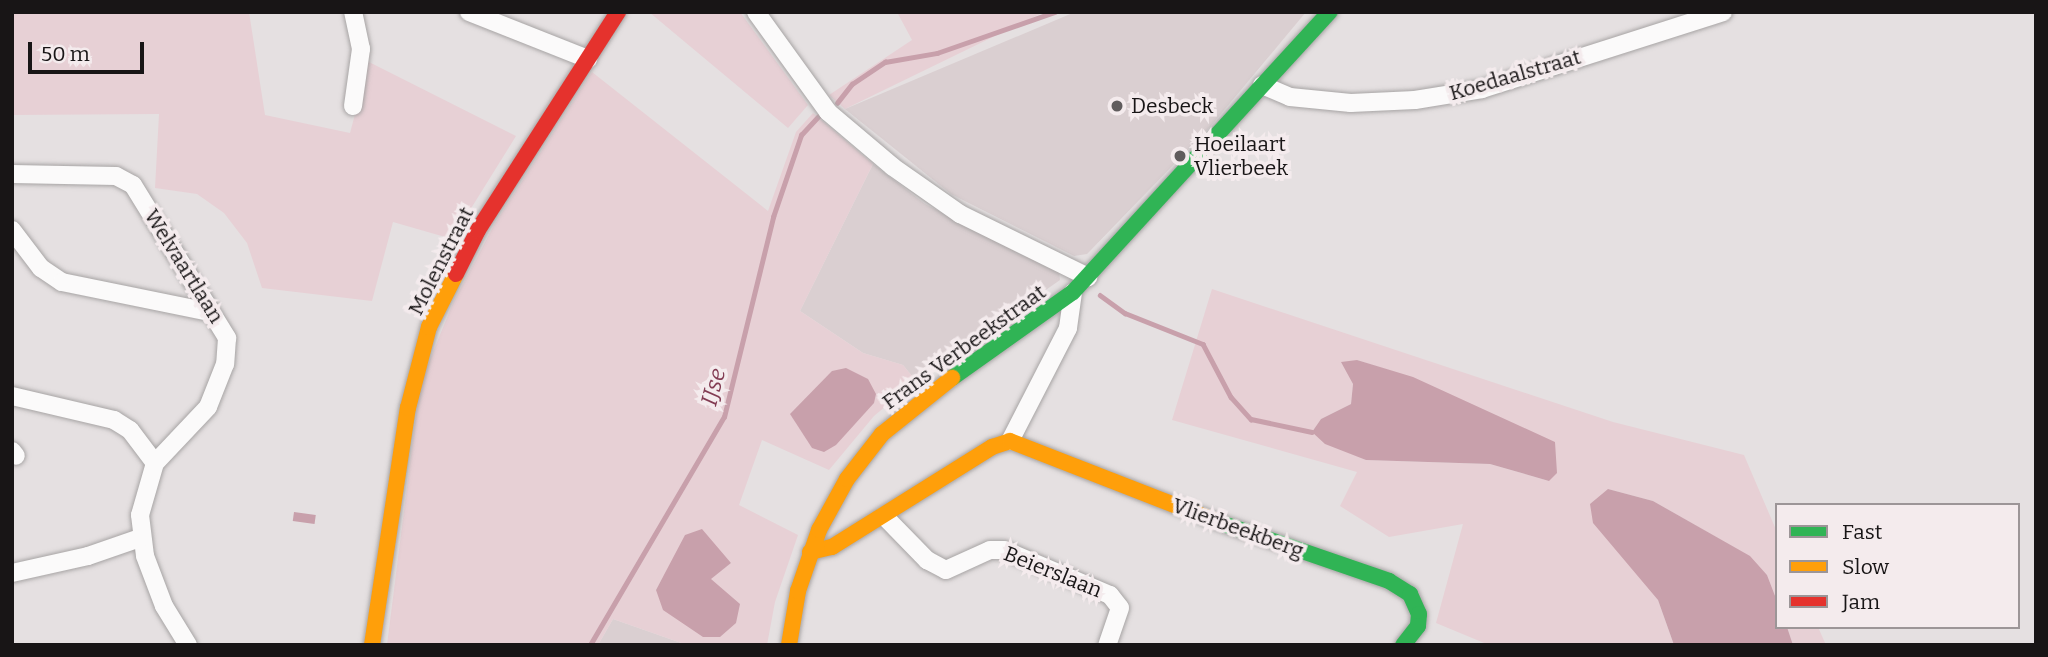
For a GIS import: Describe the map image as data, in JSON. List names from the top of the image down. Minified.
{"streets":{"street":["Koedaalstraat","Molenstraat","Welvaartlaan","Frans Verbeekstraat","Vlierbeekberg","Beierslaan"]},"crossings":[["Koedaalstraat","Frans Verbeekstraat"]],"water":["IJse"],"places":["Desbeck","Hoeilaart Vlierbeek"],"legend":["Fast","Slow","Jam"],"scale_bar":"50 m"}
